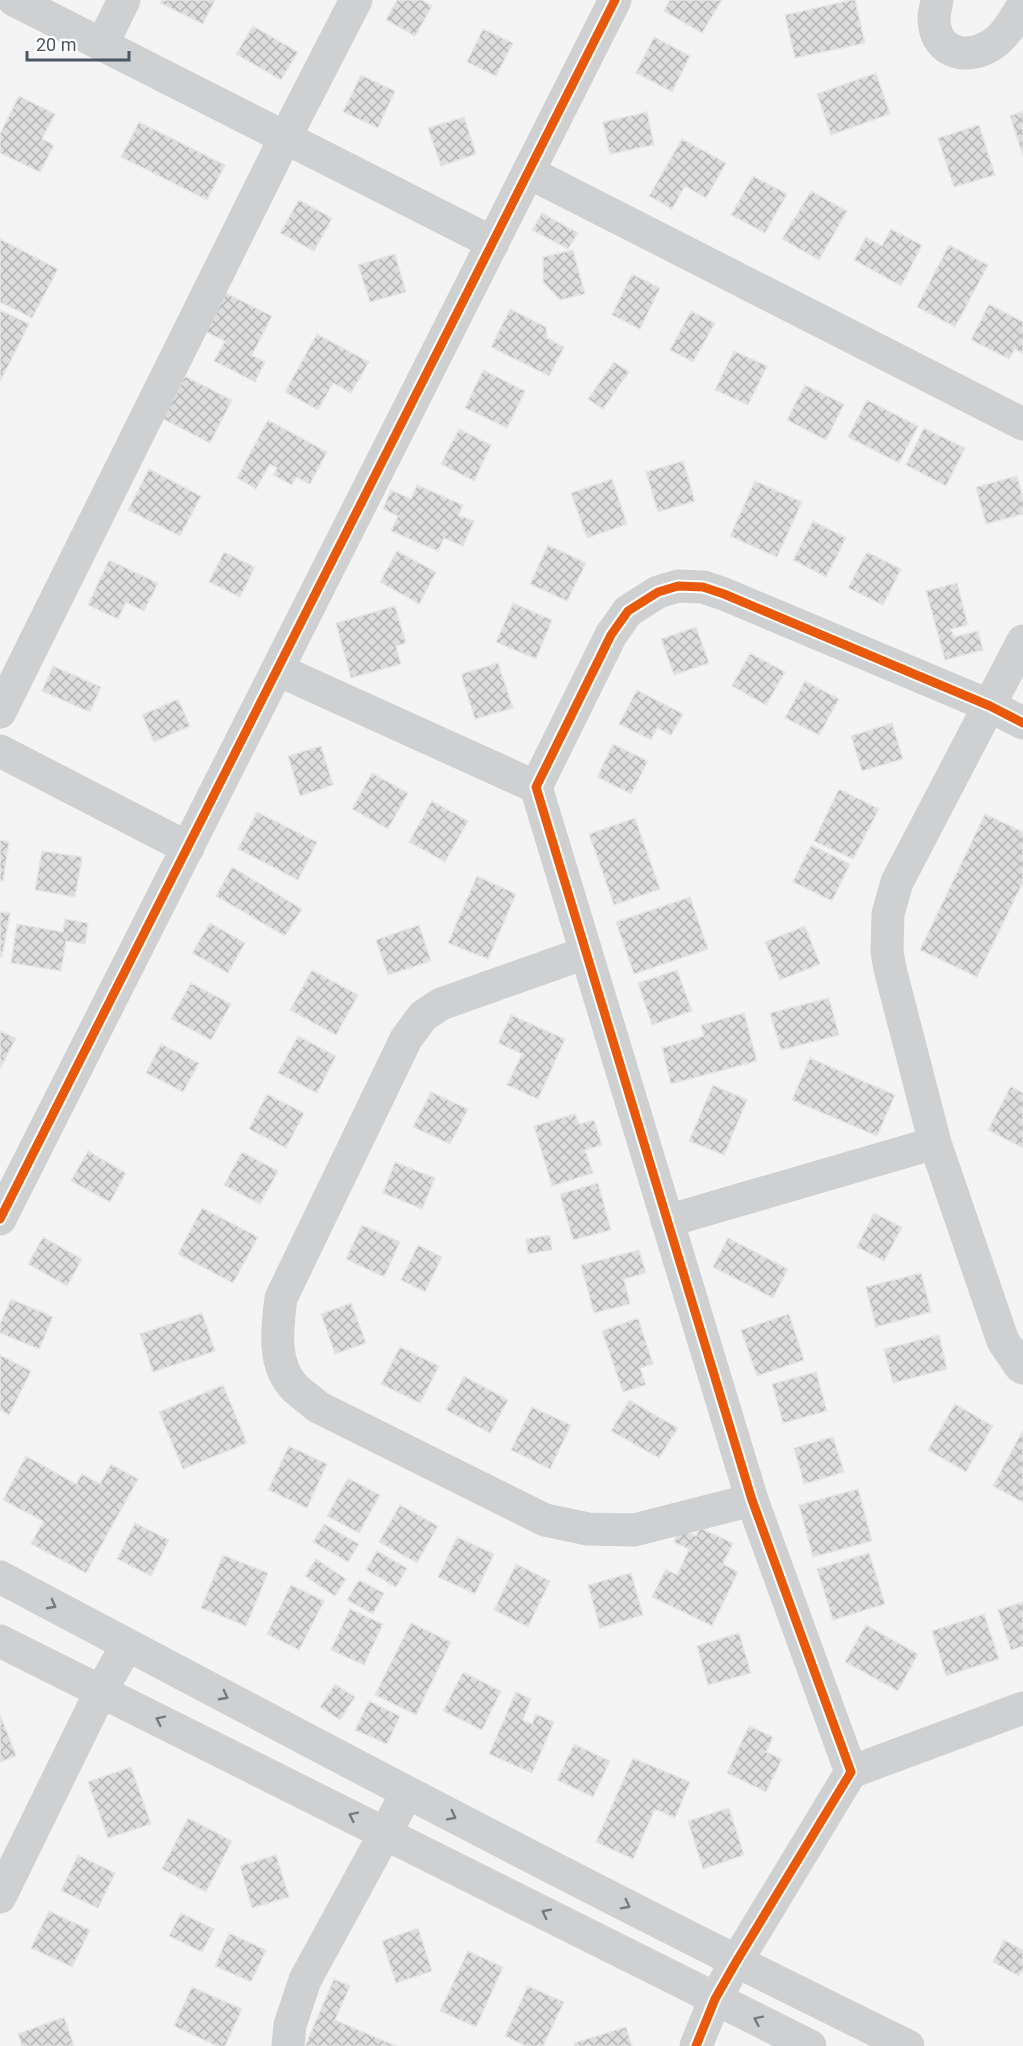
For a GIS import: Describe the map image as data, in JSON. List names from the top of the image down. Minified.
{"scale_bar":"20 m"}
